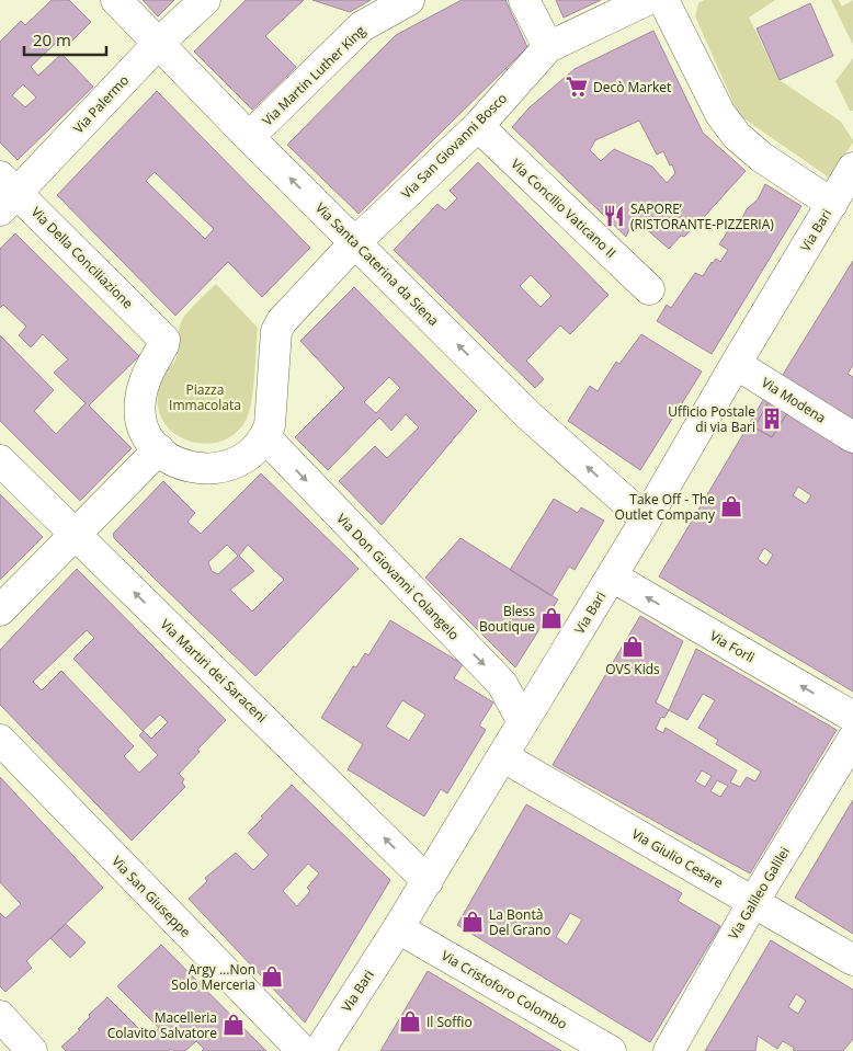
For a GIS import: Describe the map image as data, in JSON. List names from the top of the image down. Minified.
{"streets":{"street":["Via Martin Luther King","Via Palermo","Via San Giovanni Bosco","Via Concilio Vaticano II","Via Bari","Via Della Conciliazione","Via Santa Caterina da Siena","Via Modena","Via Don Giovanni Colangelo","Via Forlì","Via Martiri dei Saraceni","Via Giulio Cesare","Via Galileo Galilei","Via San Giuseppe","Via Cristoforo Colombo"]},"crossings":[["Via Martin Luther King","Via Santa Caterina da Siena"],["Via Palermo","Via Della Conciliazione"],["Via Palermo","Via Santa Caterina da Siena"],["Via San Giovanni Bosco","Via Concilio Vaticano II"],["Via San Giovanni Bosco","Via Santa Caterina da Siena"],["Via San Giovanni Bosco","Via Don Giovanni Colangelo"],["Via Bari","Via Santa Caterina da Siena"],["Via Bari","Via Modena"],["Via Bari","Via Don Giovanni Colangelo"],["Via Bari","Via Forlì"],["Via Bari","Via Martiri dei Saraceni"],["Via Bari","Via Giulio Cesare"],["Via Bari","Via Cristoforo Colombo"],["Via Giulio Cesare","Via Galileo Galilei"]],"one_way":["Via Santa Caterina da Siena","Via Don Giovanni Colangelo","Via Forlì","Via Martiri dei Saraceni"],"parks":["Piazza Immacolata"],"places":{"supermarket":["Decò Market"],"restaurant":["SAPORE’ (RISTORANTE-PIZZERIA)"],"building":["Ufficio Postale di via Bari"],"shop":["Take Off - The Outlet Company","Bless Boutique","OVS Kids","La Bontà Del Grano","Argy ...Non Solo Merceria","Il Soffio","Macelleria Colavito Salvatore"]},"scale_bar":"20 m"}
